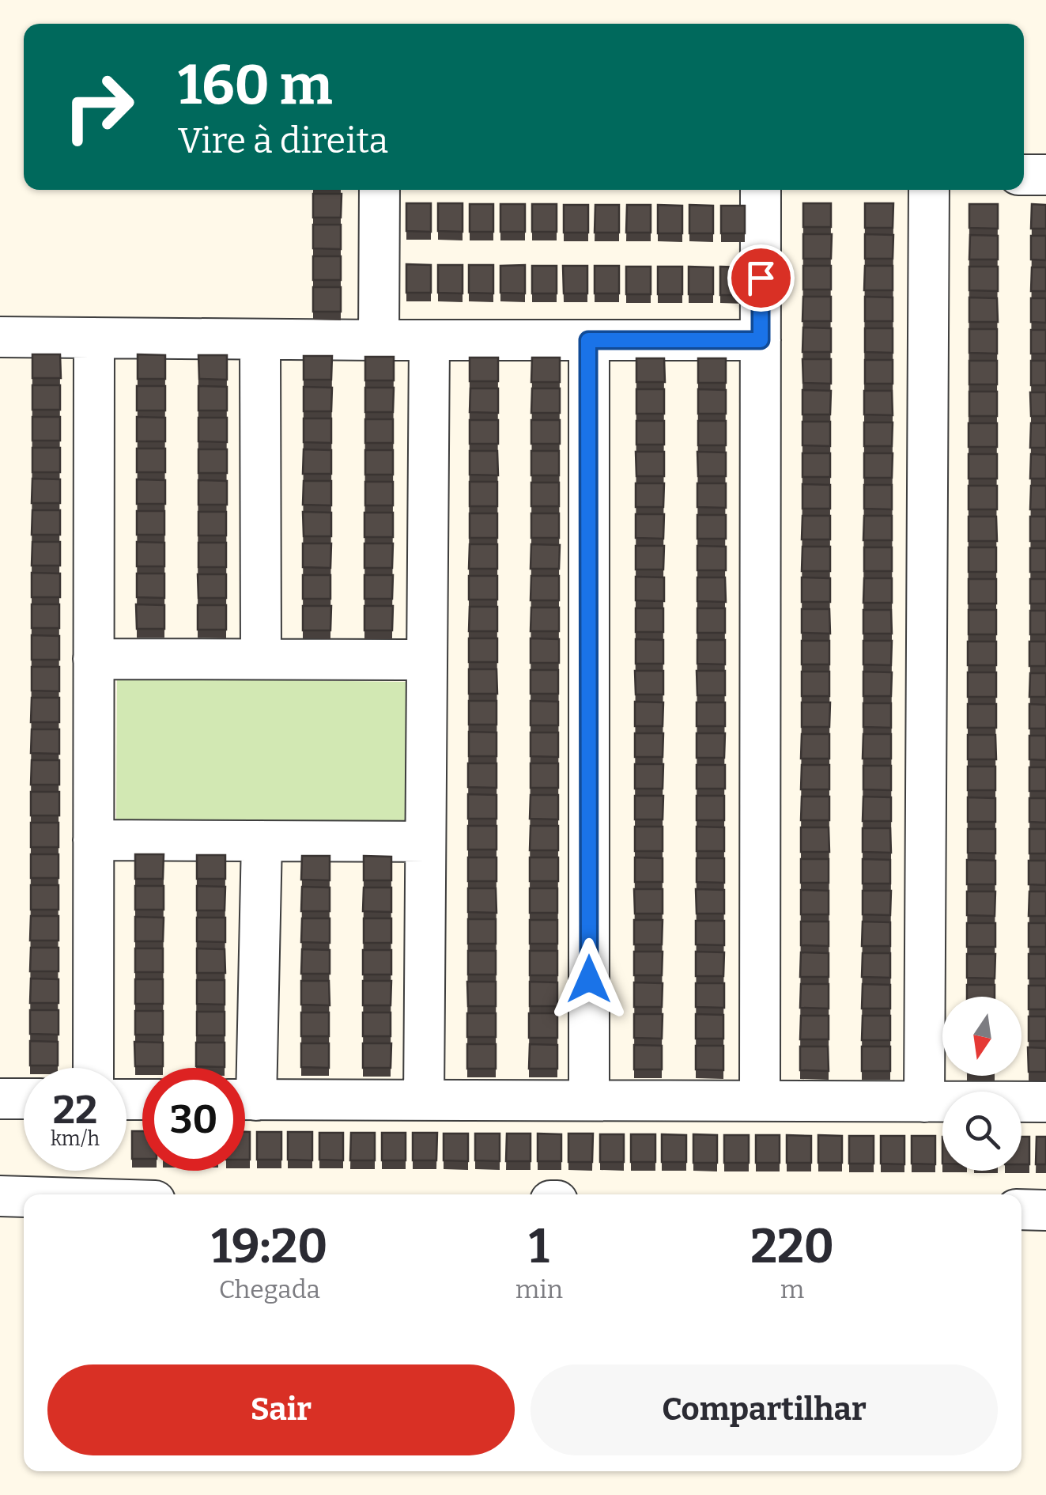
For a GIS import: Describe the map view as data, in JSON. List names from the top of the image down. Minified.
{"north":"bottom","page":{"turn":["160 m","Vire à direita"],"speed":"22 km/h","limit":"30","eta":["19:20","Chegada","1","min","220","m"],"buttons":["Sair","Compartilhar"]}}
